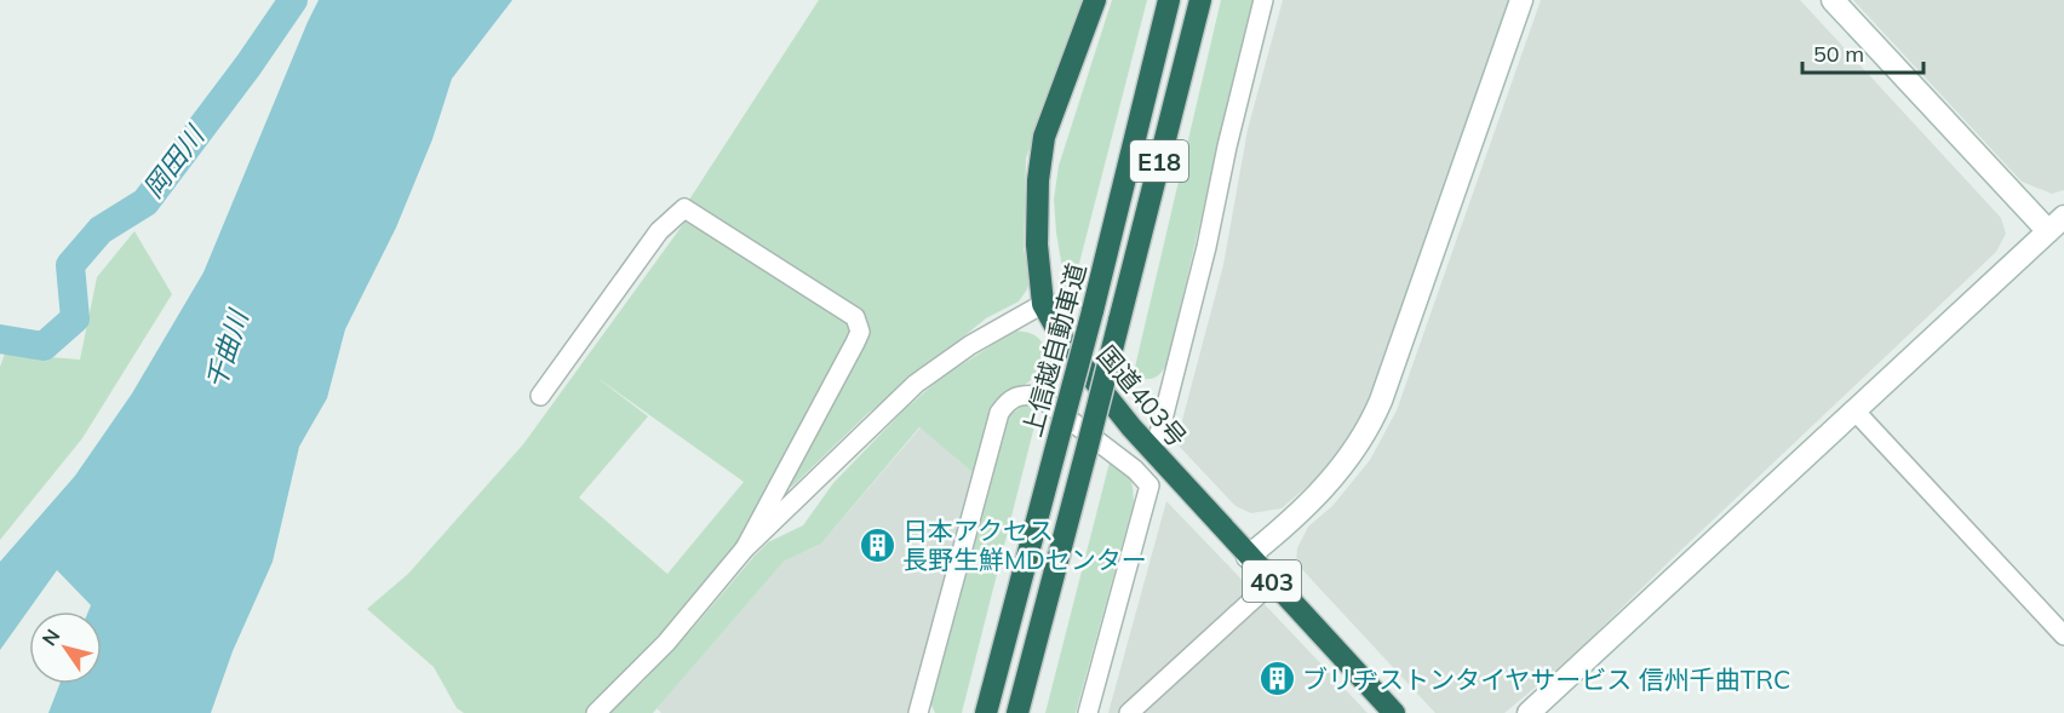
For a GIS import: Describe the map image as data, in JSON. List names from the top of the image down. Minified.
{"streets":{"highway":["E18","上信越自動車道","国道403号","403"]},"water":["岡田川","千曲川"],"places":{"building":["日本アクセス 長野生鮮MDセンター","ブリヂストンタイヤサービス 信州千曲TRC"]},"scale_bar":"50 m","north":"top left"}
